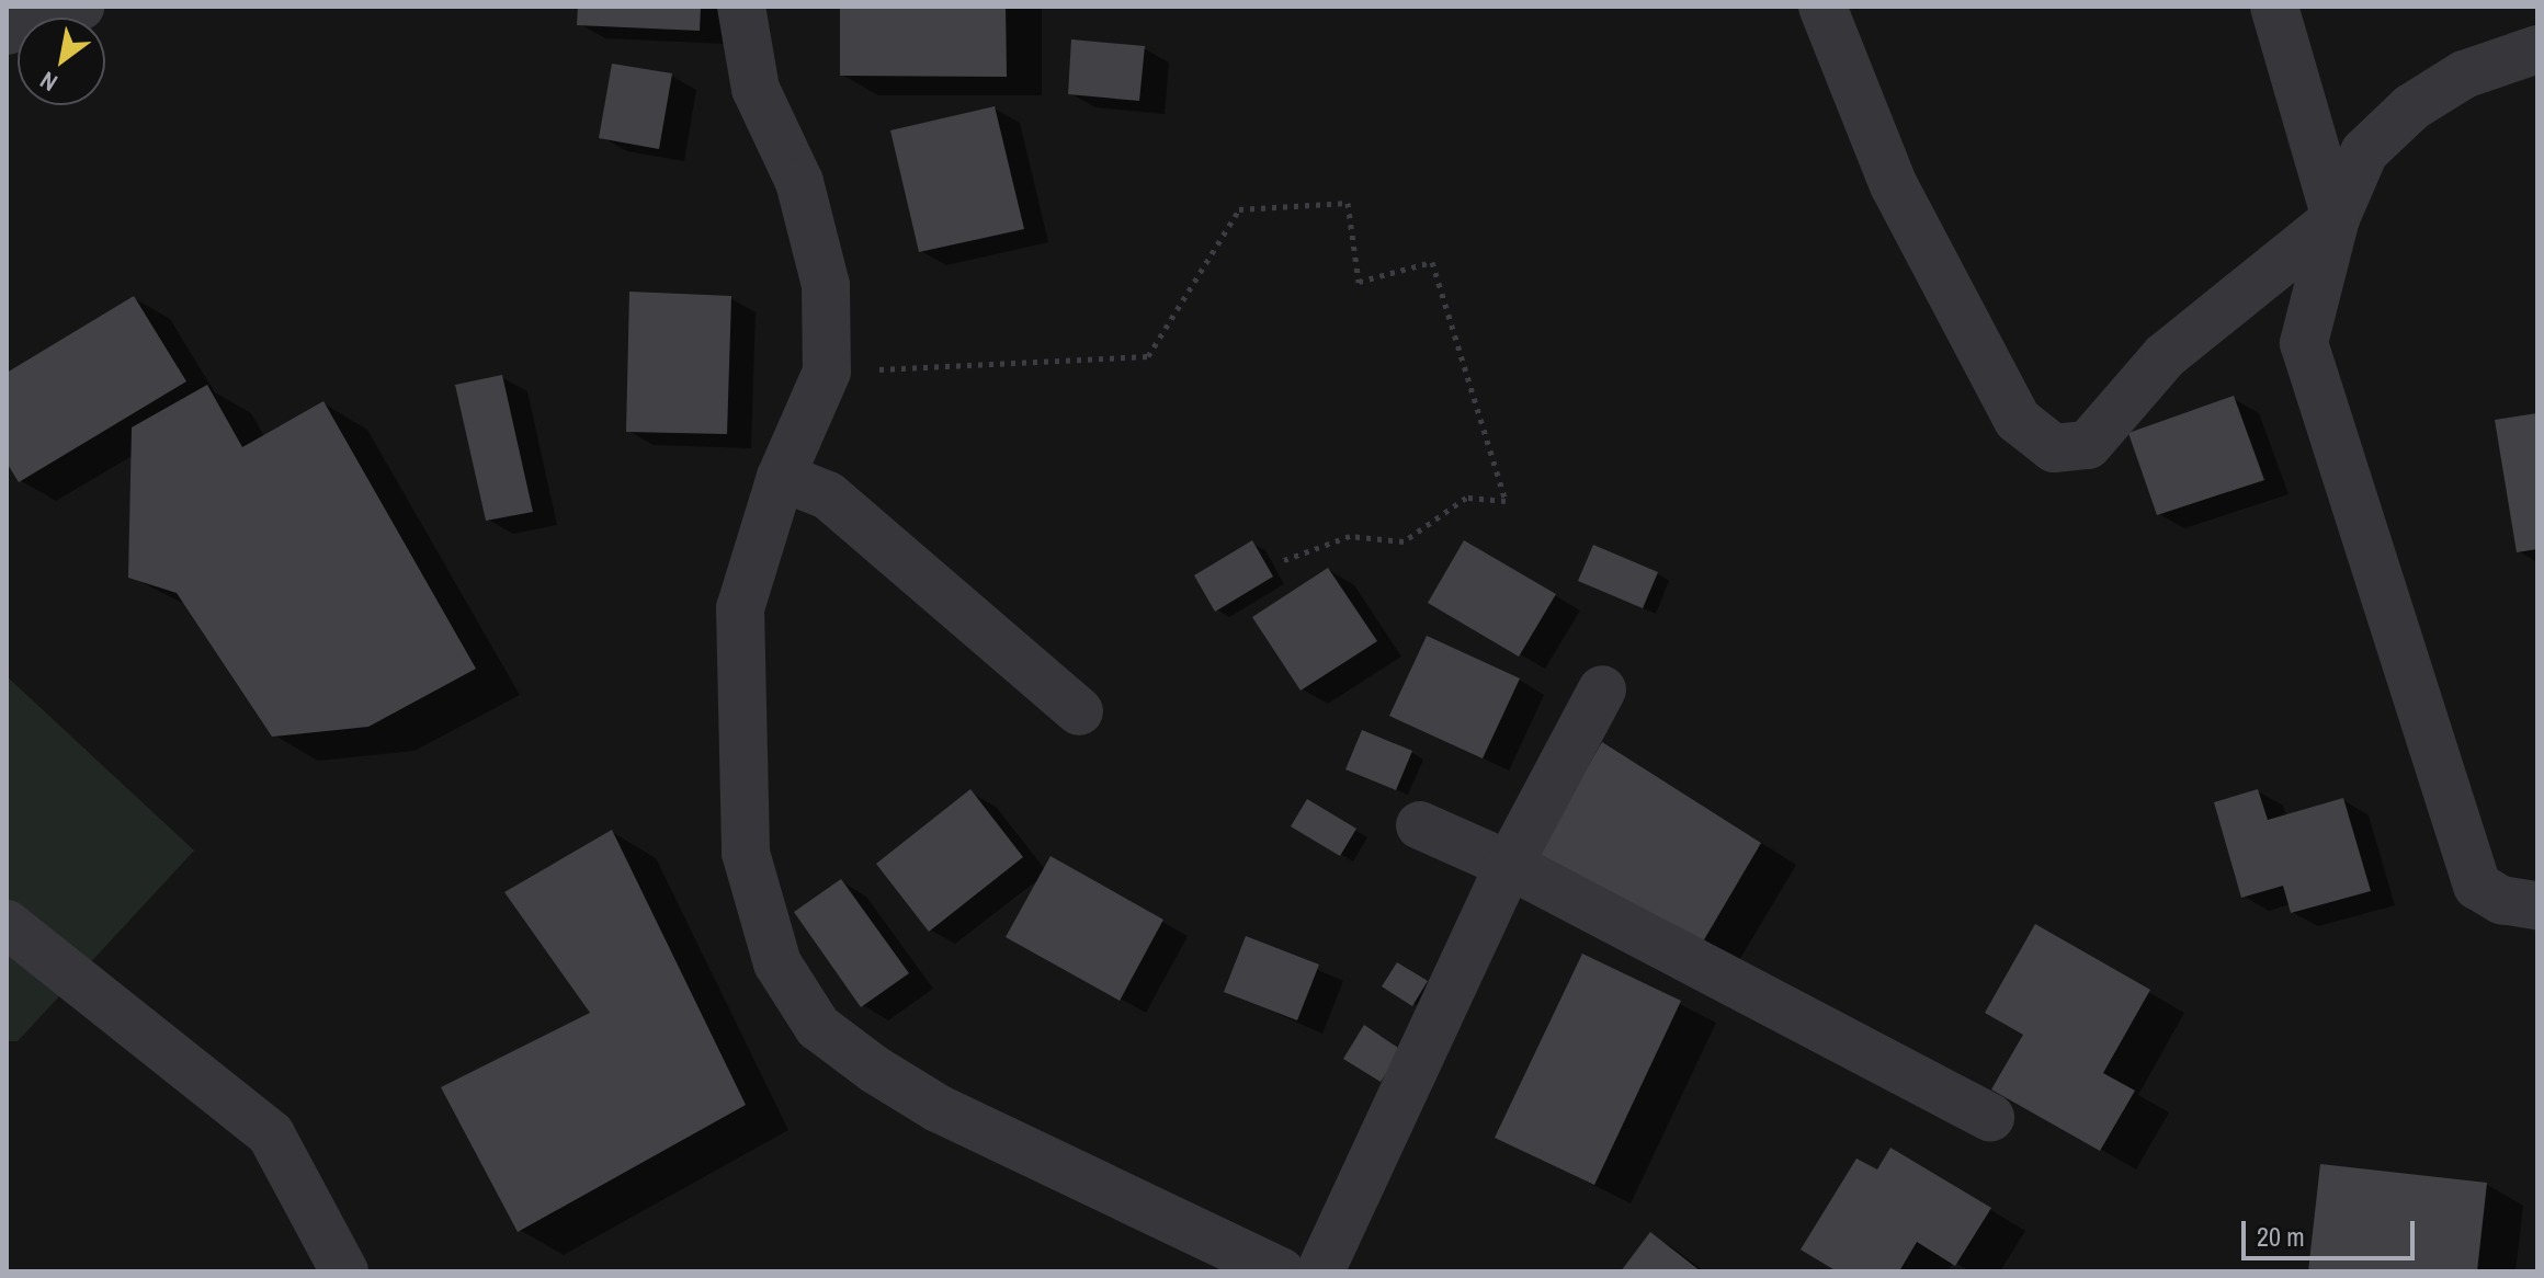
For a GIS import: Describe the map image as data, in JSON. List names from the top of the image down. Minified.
{"scale_bar":"20 m","north":"bottom left"}
